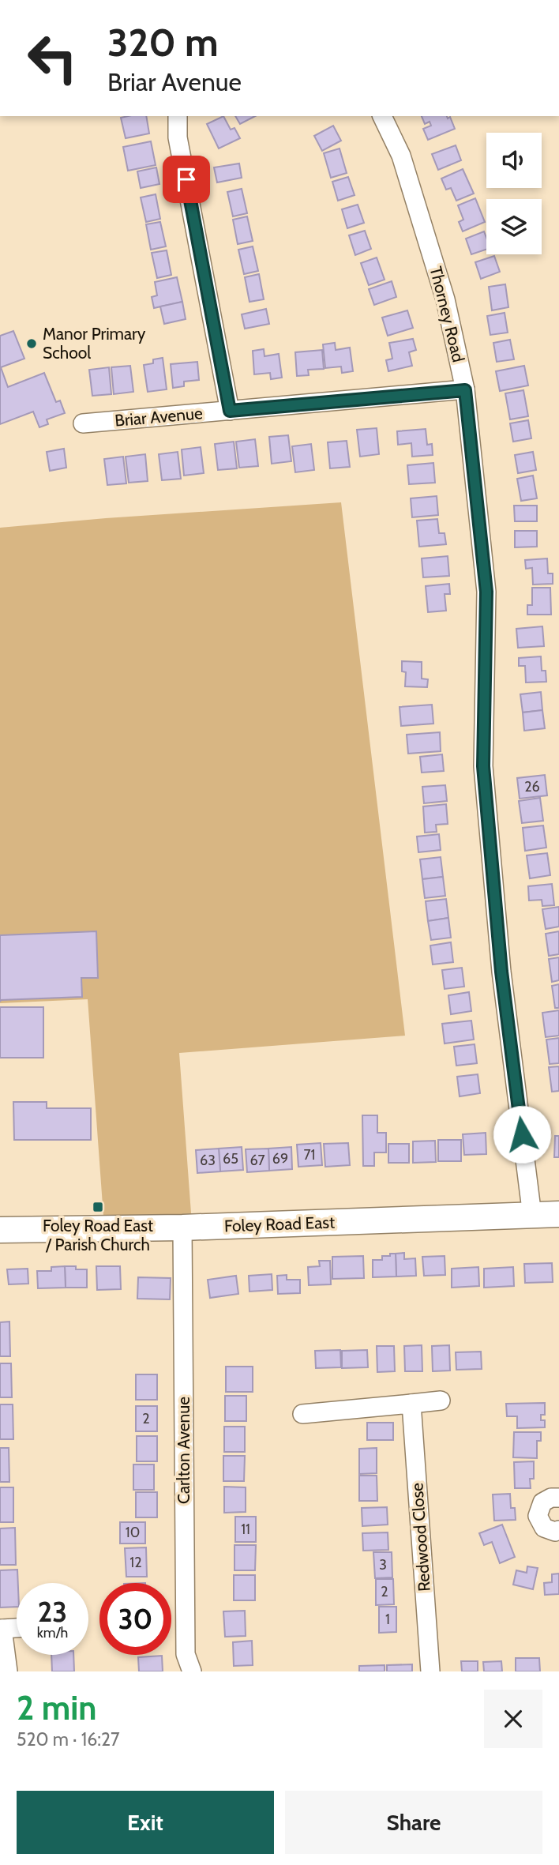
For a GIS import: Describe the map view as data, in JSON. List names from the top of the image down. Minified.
{"streets":{"main road":["Foley Road East"],"street":["Thorney Road","Briar Avenue","Carlton Avenue","Redwood Close"]},"crossings":[["Thorney Road","Briar Avenue"],["Thorney Road","Foley Road East"],["Foley Road East","Carlton Avenue"]],"places":{"other":["Manor Primary School"],"transit":["Foley Road East / Parish Church"]},"house_numbers":["26","71","65","69","63","67","2","11","10","12","3","2","1"],"page":{"turn":["320 m","Briar Avenue"],"speed":"23 km/h","limit":"30","heading":["2 min","520 m · 16:27"],"buttons":["Exit","Share"]}}
